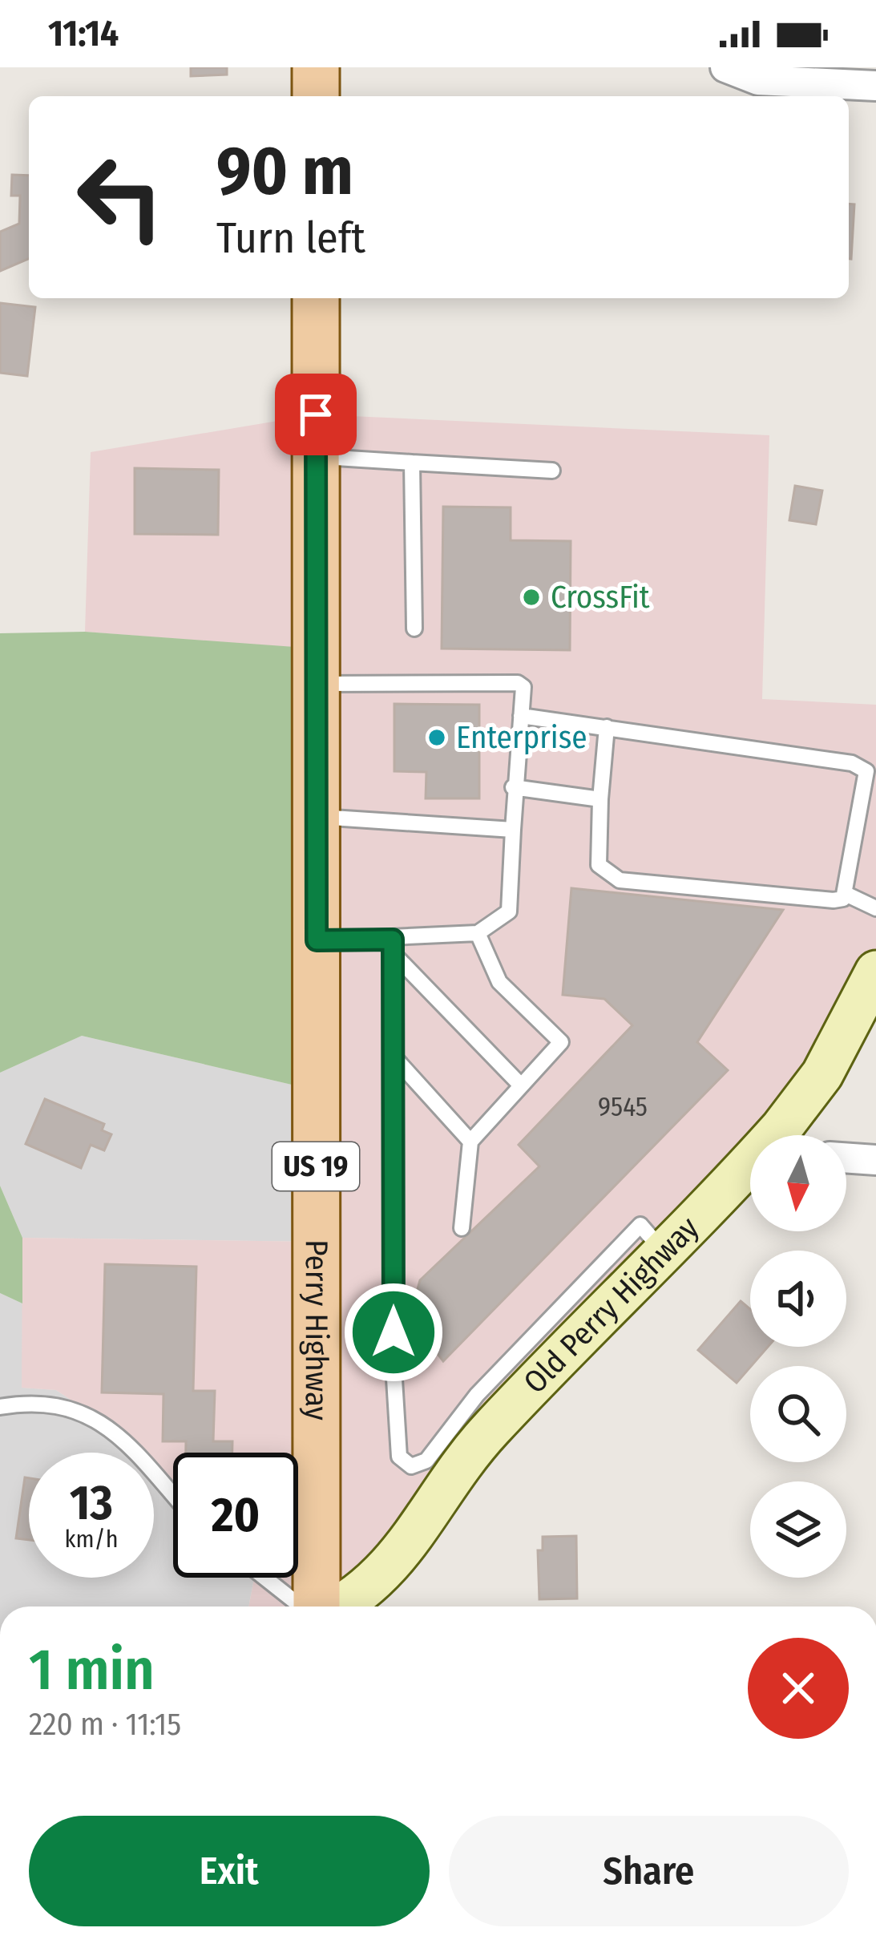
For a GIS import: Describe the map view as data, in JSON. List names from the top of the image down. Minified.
{"streets":{"main road":["US 19","Perry Highway"],"street":["Old Perry Highway"]},"places":["CrossFit","Enterprise"],"house_numbers":["9545"],"north":"bottom","page":{"status":"11:14","turn":["90 m","Turn left"],"speed":"13 km/h","limit":"20","heading":["1 min","220 m · 11:15"],"buttons":["Exit","Share"]}}
